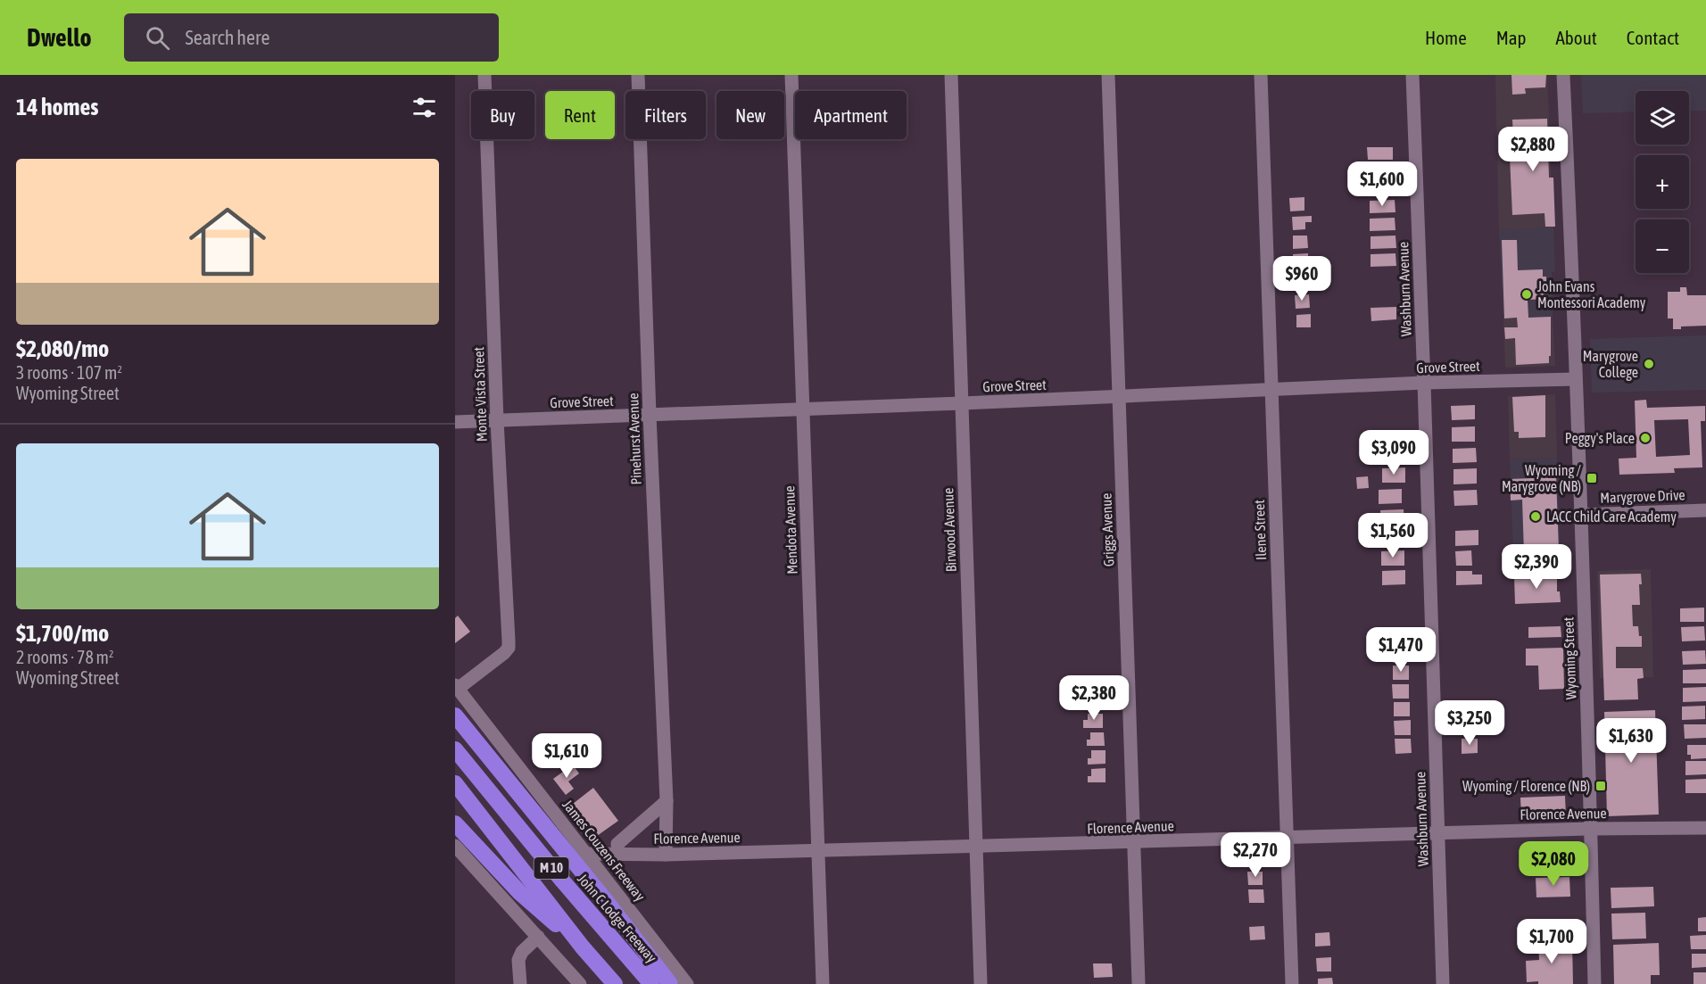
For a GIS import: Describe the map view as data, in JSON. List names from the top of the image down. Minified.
{"streets":{"highway":["M 10","John C Lodge Freeway"],"street":["Washburn Avenue","Grove Street","Monte Vista Street","Pinehurst Avenue","Marygrove Drive","Mendota Avenue","Birwood Avenue","Griggs Avenue","Ilene Street","Wyoming Street","Florence Avenue","James Couzens Freeway"]},"crossings":[["Washburn Avenue","Grove Street"],["Washburn Avenue","Florence Avenue"],["Grove Street","Monte Vista Street"],["Grove Street","Pinehurst Avenue"],["Grove Street","Mendota Avenue"],["Grove Street","Birwood Avenue"],["Grove Street","Griggs Avenue"],["Grove Street","Ilene Street"],["Grove Street","Wyoming Street"],["Monte Vista Street","James Couzens Freeway"],["Pinehurst Avenue","Florence Avenue"],["Marygrove Drive","Wyoming Street"],["Mendota Avenue","Florence Avenue"],["Birwood Avenue","Florence Avenue"],["Griggs Avenue","Florence Avenue"],["Ilene Street","Florence Avenue"],["Wyoming Street","Florence Avenue"],["Florence Avenue","James Couzens Freeway"]],"places":{"other":["John Evans Montessori Academy","Marygrove College","Peggy's Place","LACC Child Care Academy"],"transit":["Wyoming / Marygrove (NB)","Wyoming / Florence (NB)"]},"page":{"header":"Dwello","search":"Search here","nav":["Home","Map","About","Contact"],"heading":"14 homes","map_buttons":["+","−"],"chip":["Buy","Rent","Filters","New","Apartment"],"price":["$2,880","$1,600","$960","$3,090","$1,560","$2,390","$1,470","$2,380","$3,250","$1,630","$1,610","$2,270","$2,080","$1,700"],"list":[{"name":"$2,080/mo","note":"3 rooms · 107 m² · Wyoming Street"},{"name":"$1,700/mo","note":"2 rooms · 78 m² · Wyoming Street"}]}}
